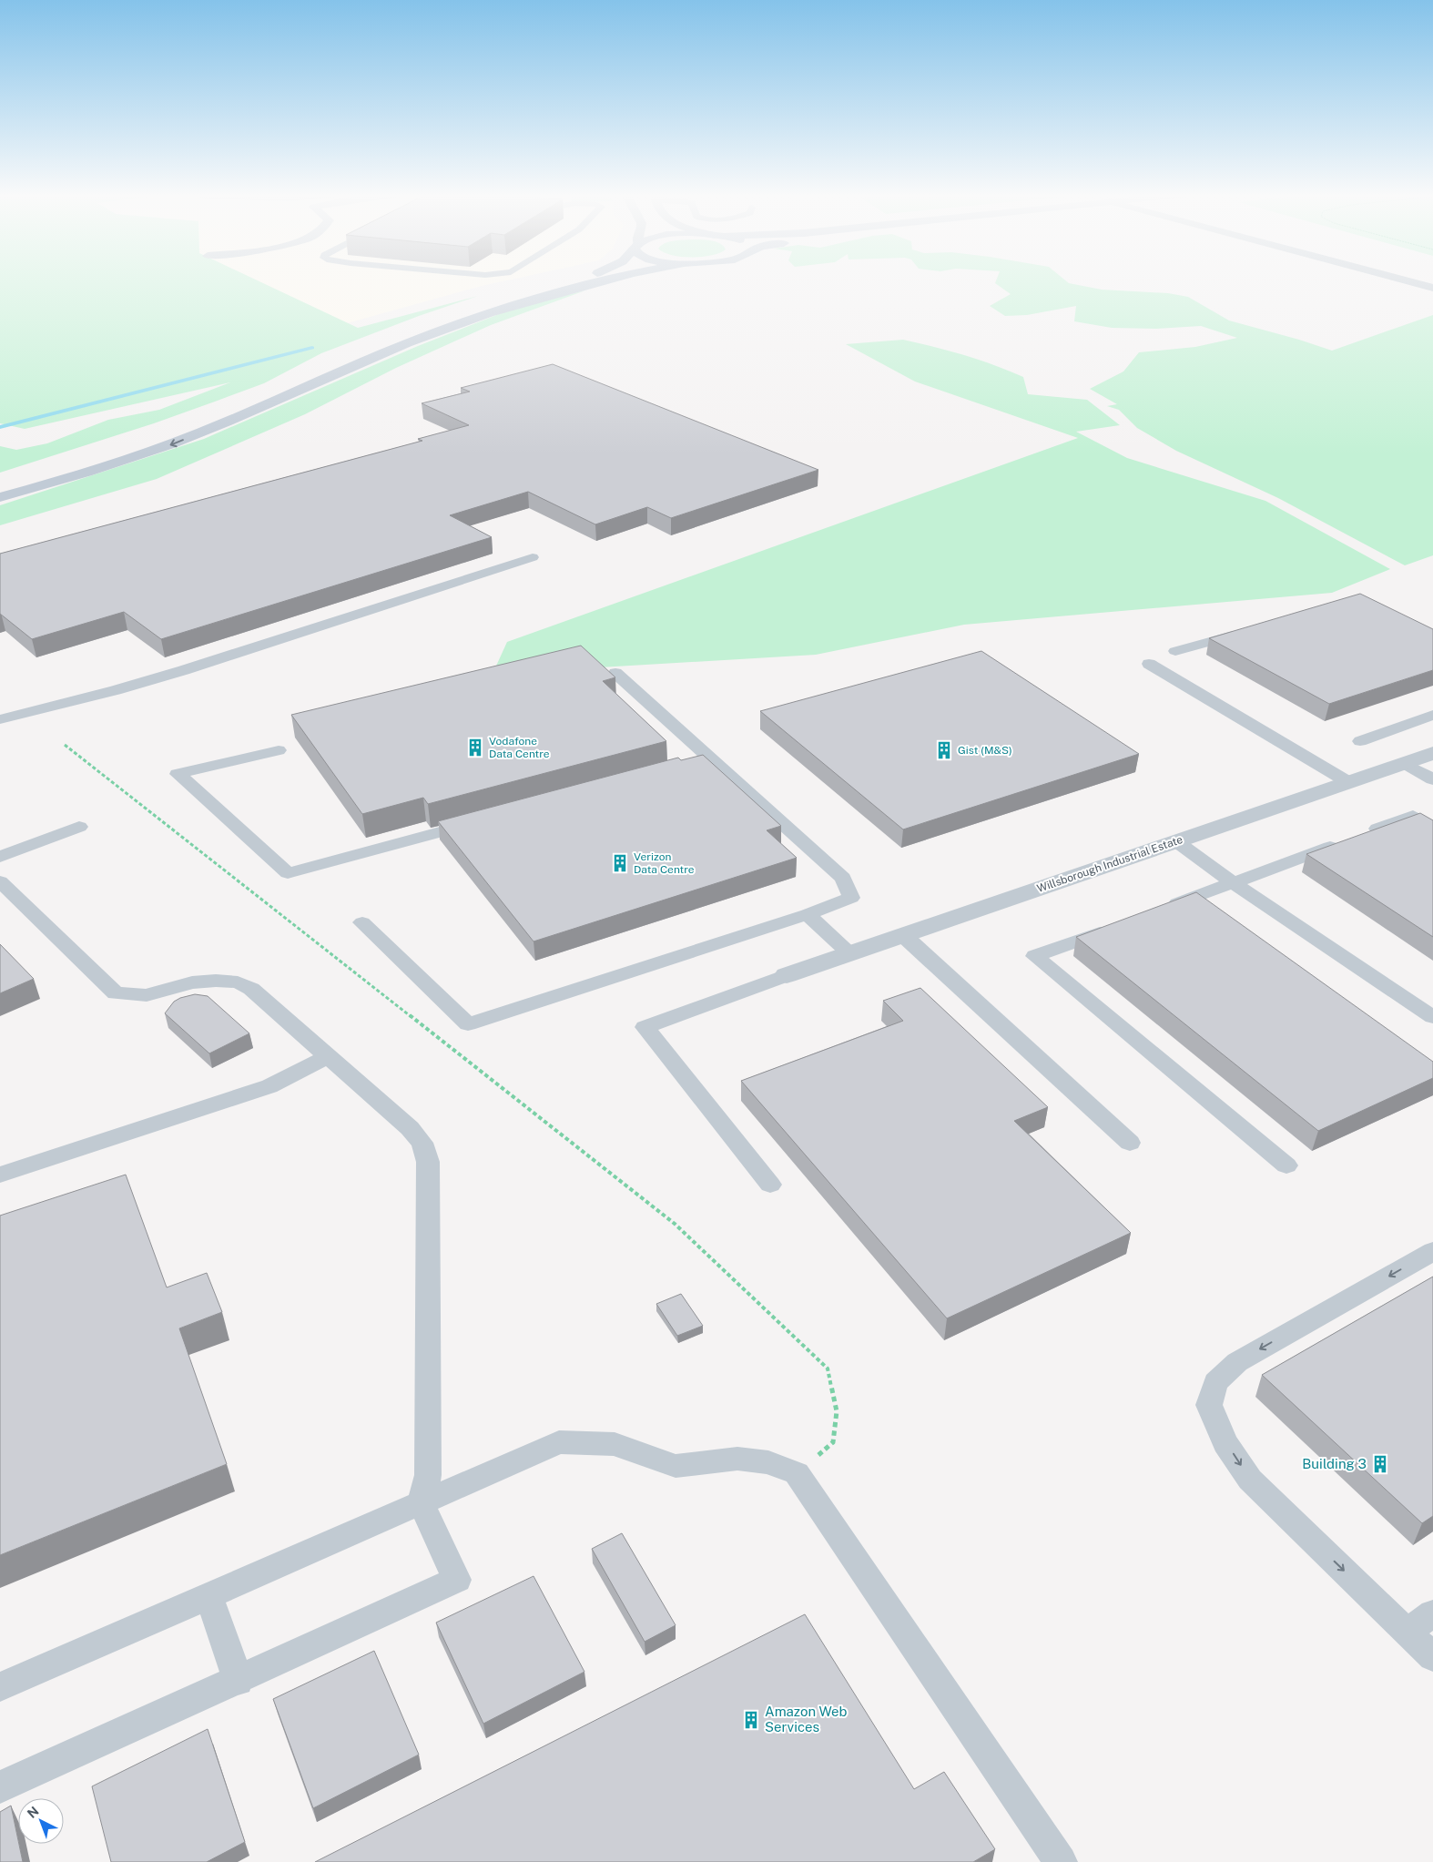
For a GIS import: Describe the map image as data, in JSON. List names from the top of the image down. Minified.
{"streets":{"street":["Willsborough Industrial Estate"]},"places":{"building":["Vodafone Data Centre","Gist (M&S)","Verizon Data Centre","Building 3","Amazon Web Services"]},"north":"top left"}
